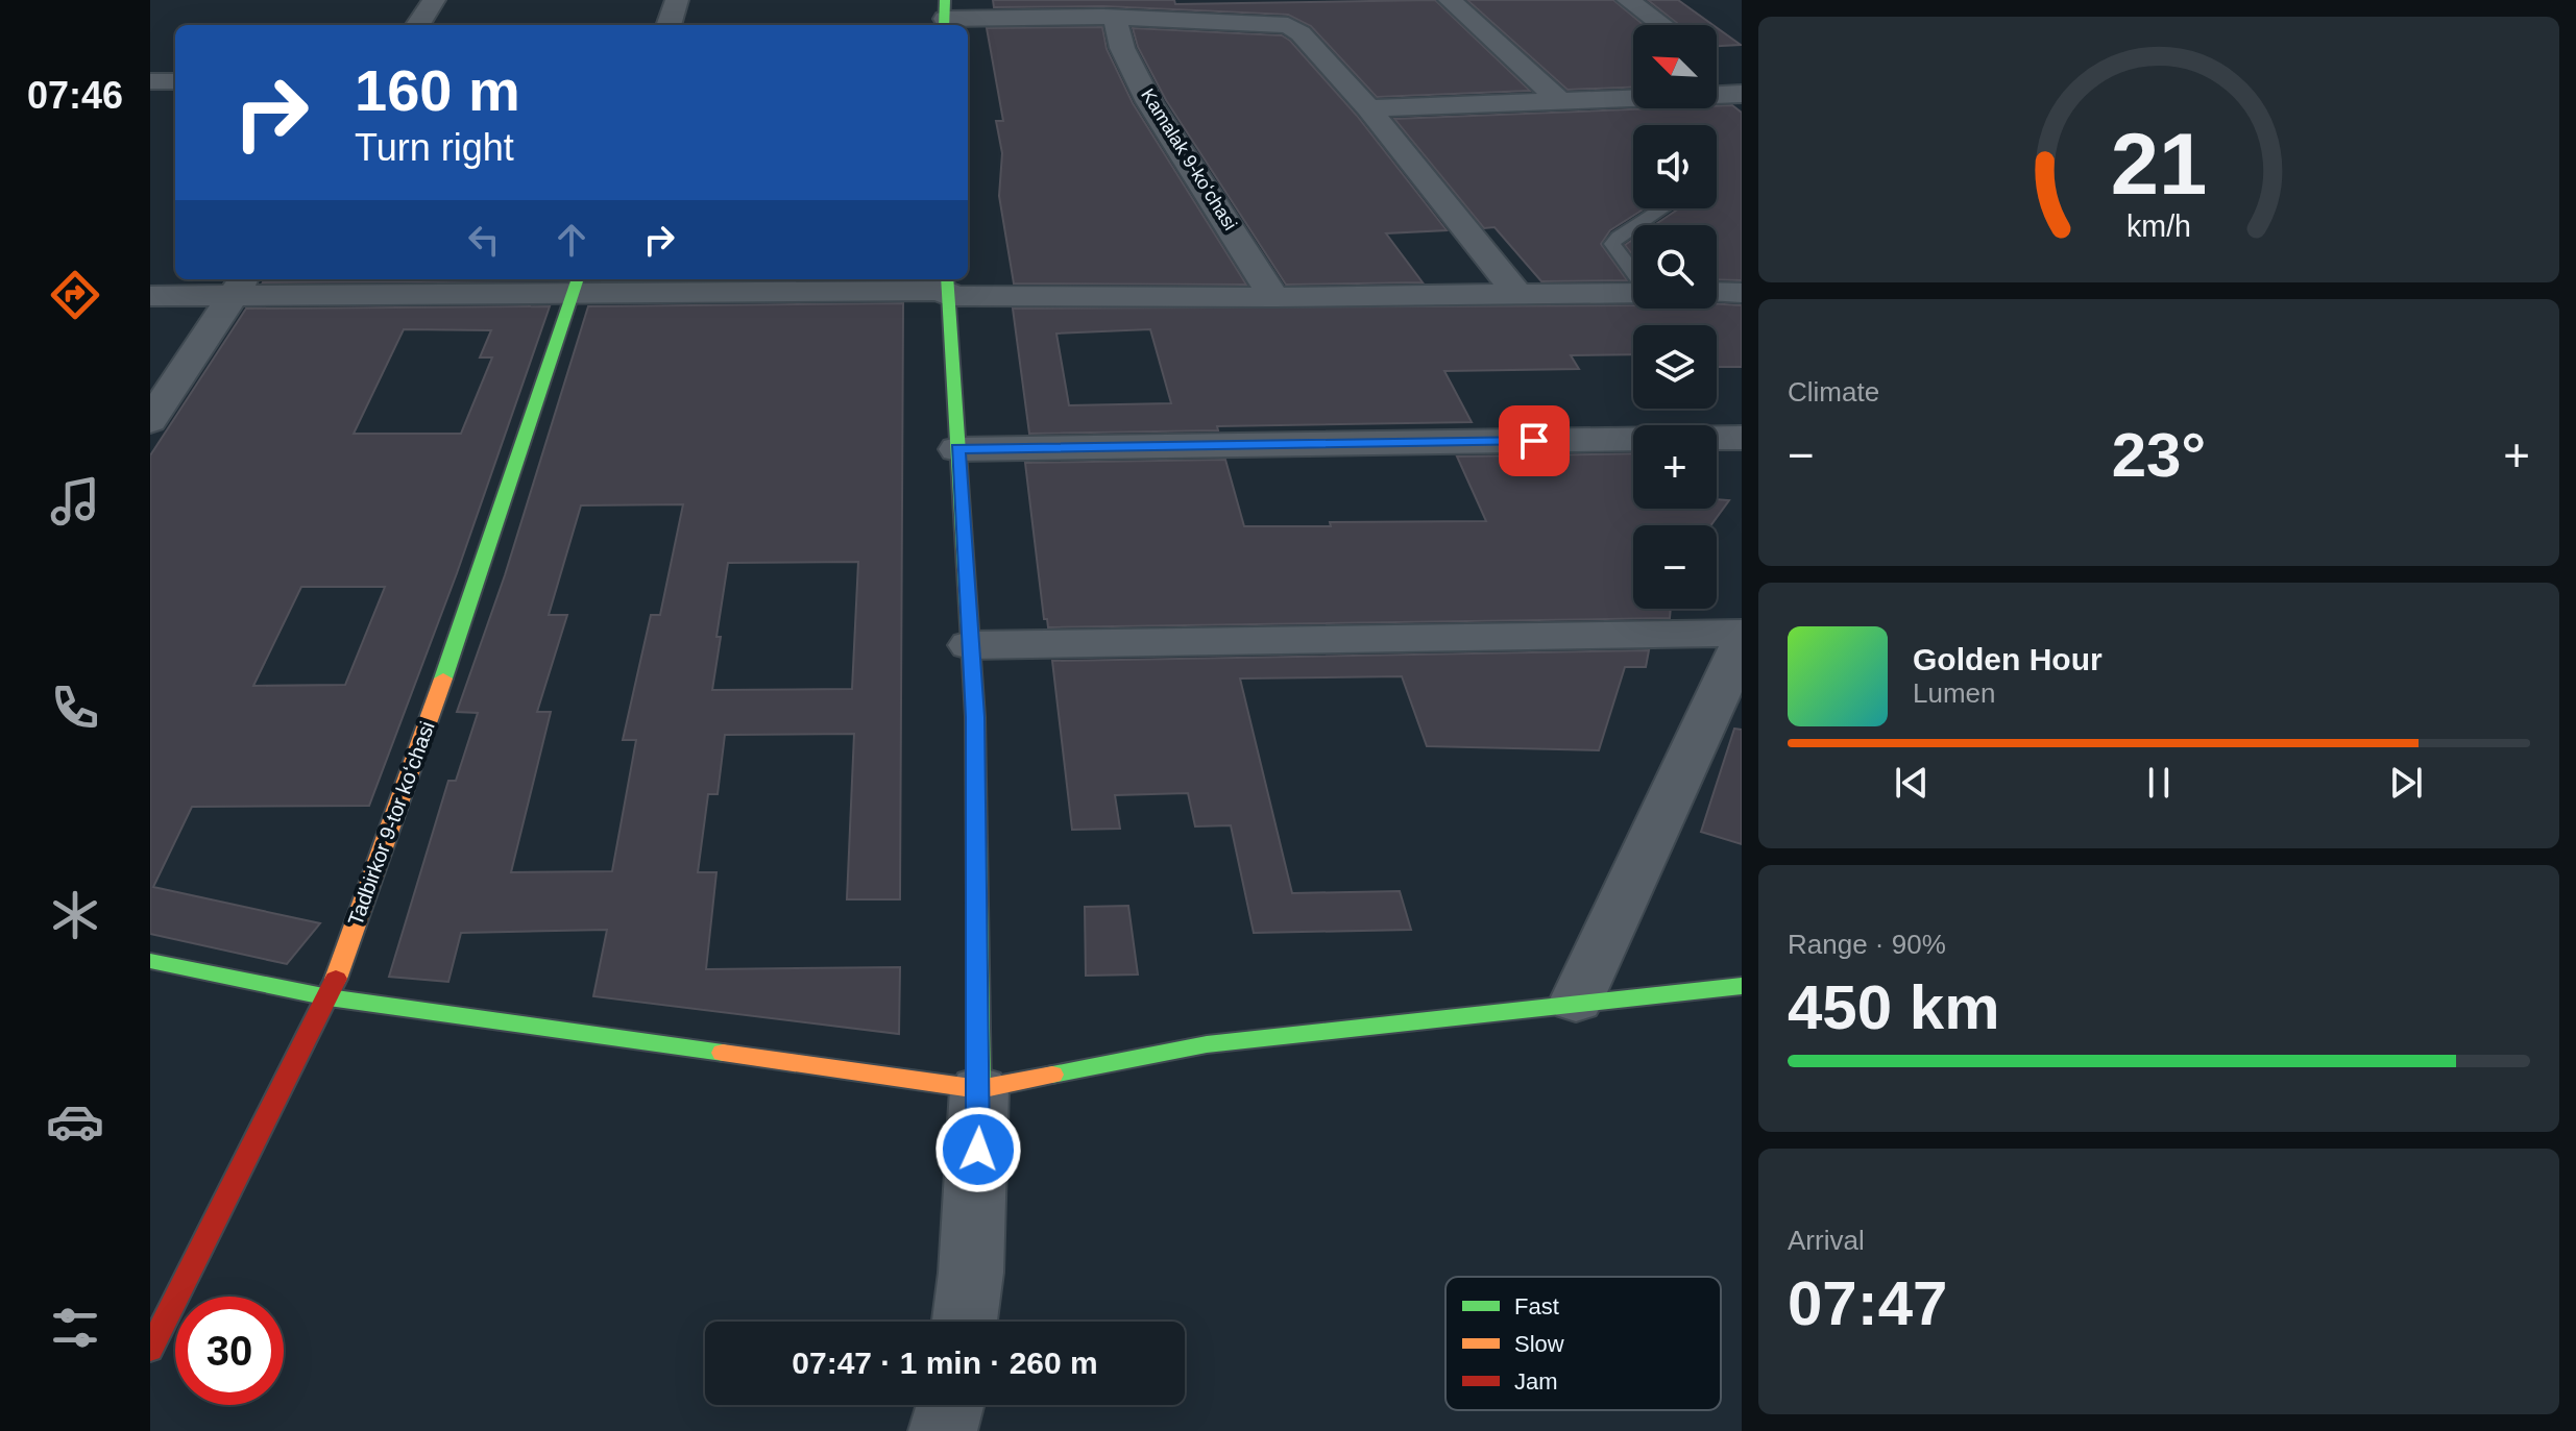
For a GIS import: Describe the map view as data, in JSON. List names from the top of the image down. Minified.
{"streets":{"street":["Kamalak 9-koʻchasi","Tadbirkor 9-tor koʻchasi"]},"legend":["Fast","Slow","Jam"],"north":"top left","page":{"tabs":"07:46","map_buttons":["+","−"],"turn":["160 m","Turn right"],"tile":["Climate",["Range · 90%","450 km"],["Arrival","07:47"]],"heat":["−","23°","+"],"song":["Golden Hour","Lumen"],"limit":"30","trip":"07:47 · 1 min · 260 m","gauge":["21","km/h"]}}
